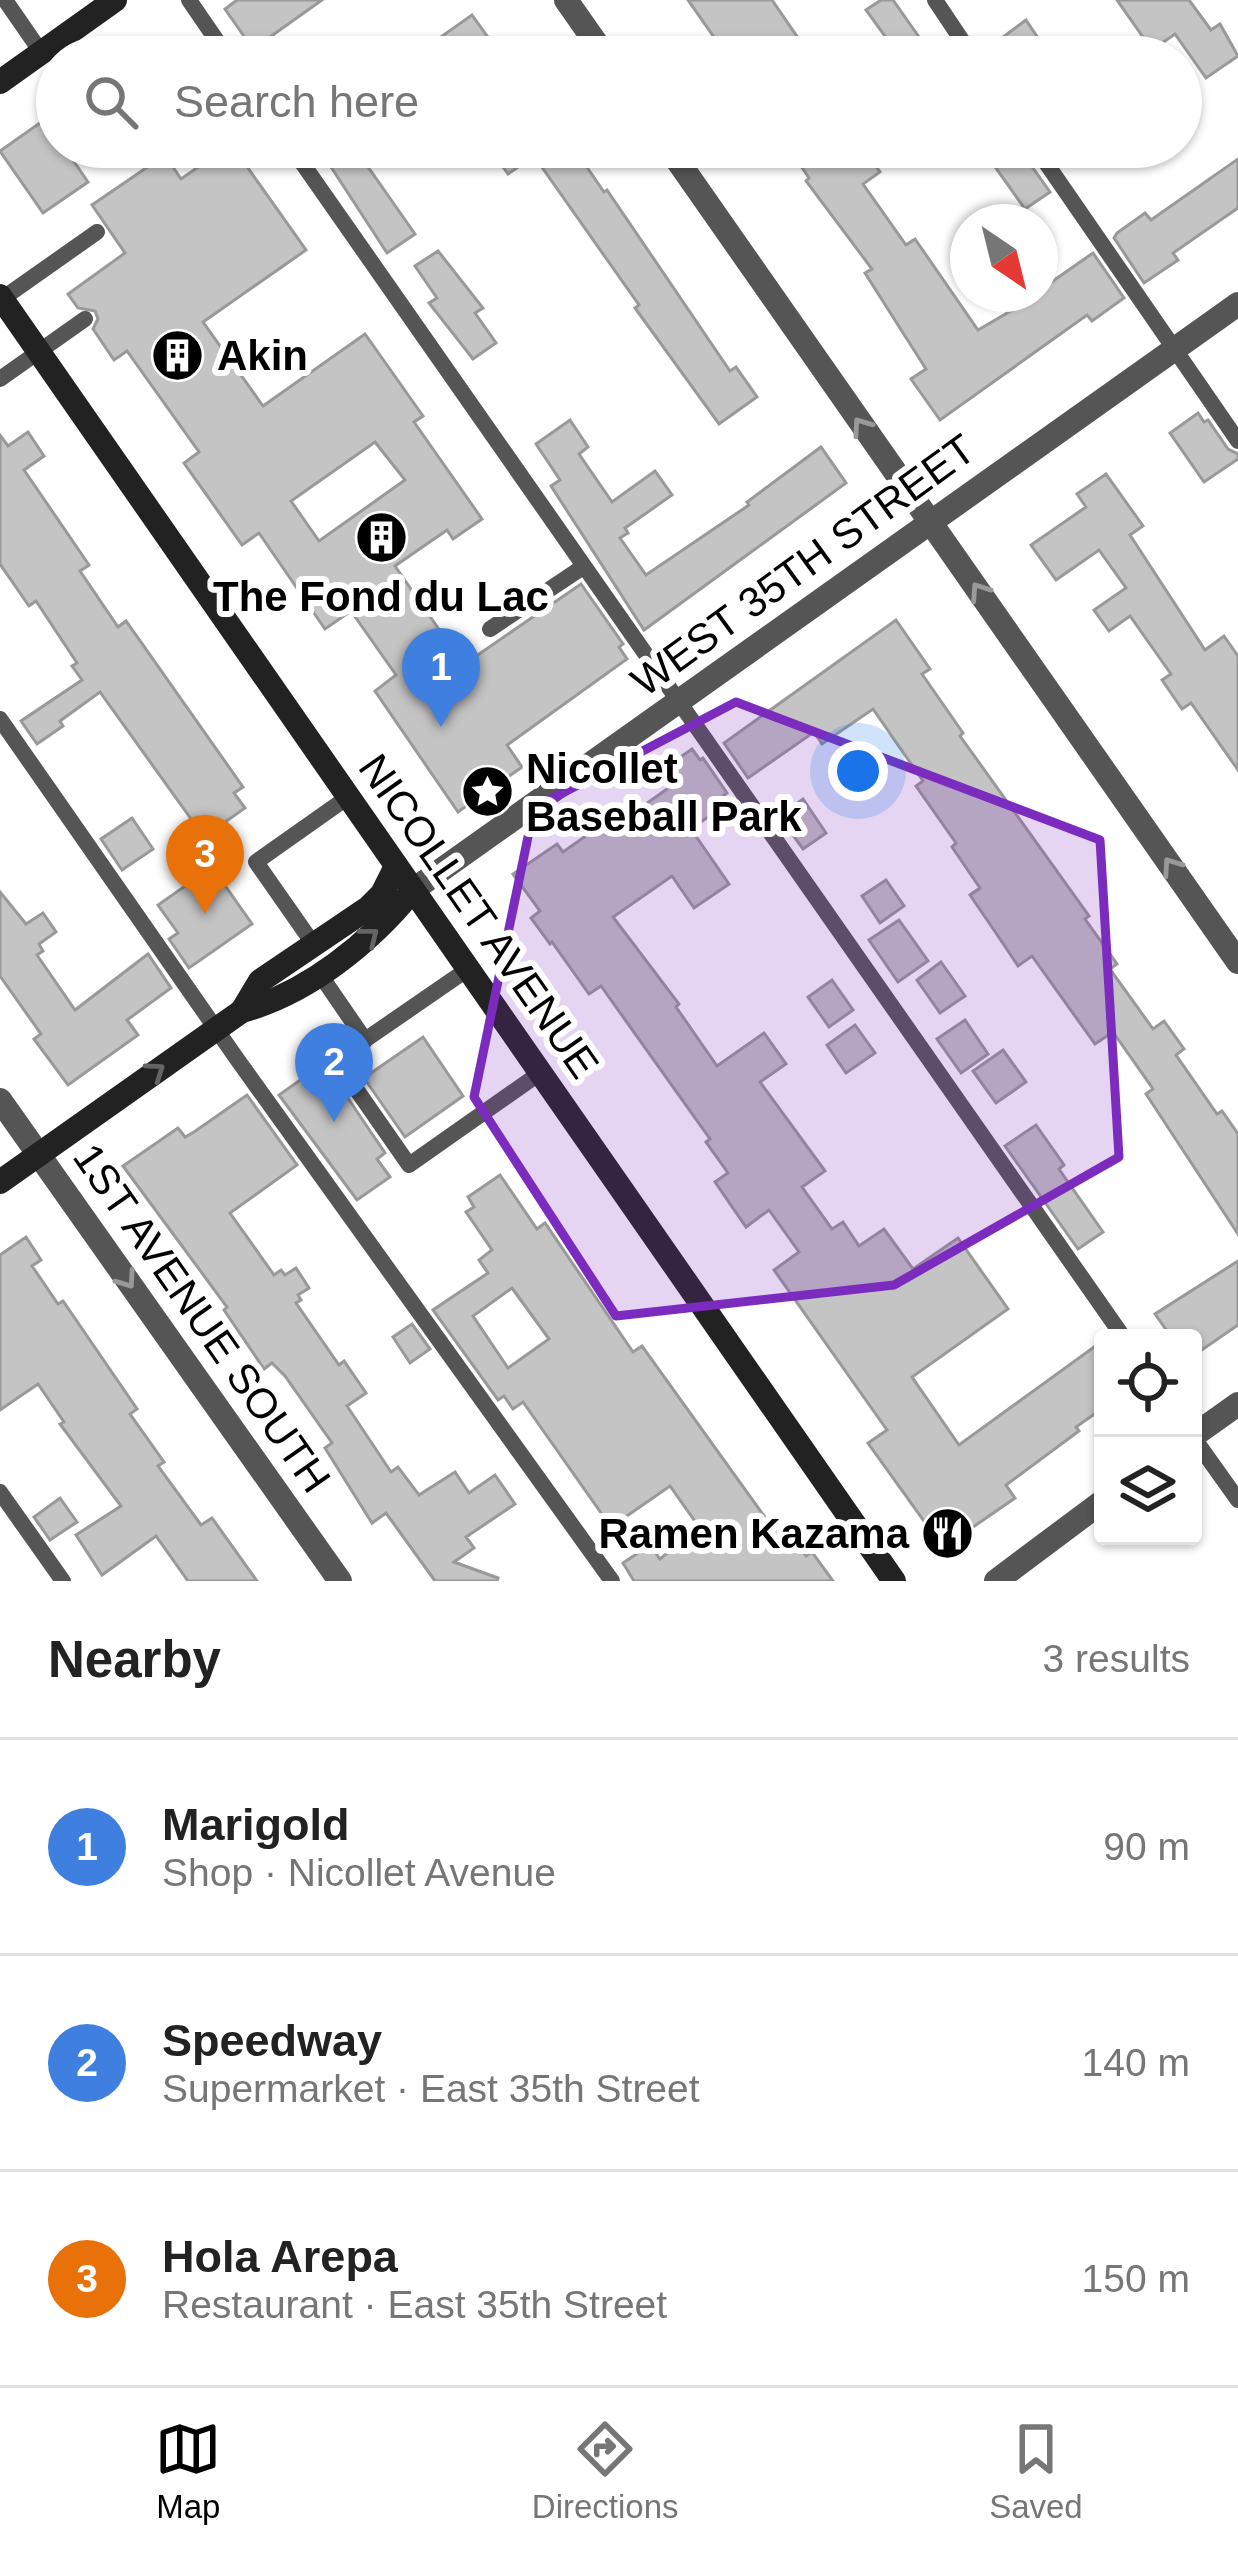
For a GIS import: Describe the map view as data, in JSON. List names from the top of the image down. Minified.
{"streets":{"main road":["NICOLLET AVENUE"],"street":["WEST 35TH STREET","1ST AVENUE SOUTH"]},"crossings":[["WEST 35TH STREET","NICOLLET AVENUE"]],"one_way":["1ST AVENUE SOUTH"],"places":{"building":["Akin","The Fond du Lac"],"place":["Nicollet Baseball Park"],"restaurant":["Ramen Kazama"]},"north":"bottom right","page":{"search":"Search here","pins":["1","3","2"],"heading":["Nearby","3 results"],"list":[{"mark":"1","name":"Marigold","note":"Shop · Nicollet Avenue","value":"90 m"},{"mark":"2","name":"Speedway","note":"Supermarket · East 35th Street","value":"140 m"},{"mark":"3","name":"Hola Arepa","note":"Restaurant · East 35th Street","value":"150 m"}],"nav":["Map","Directions","Saved"]}}
